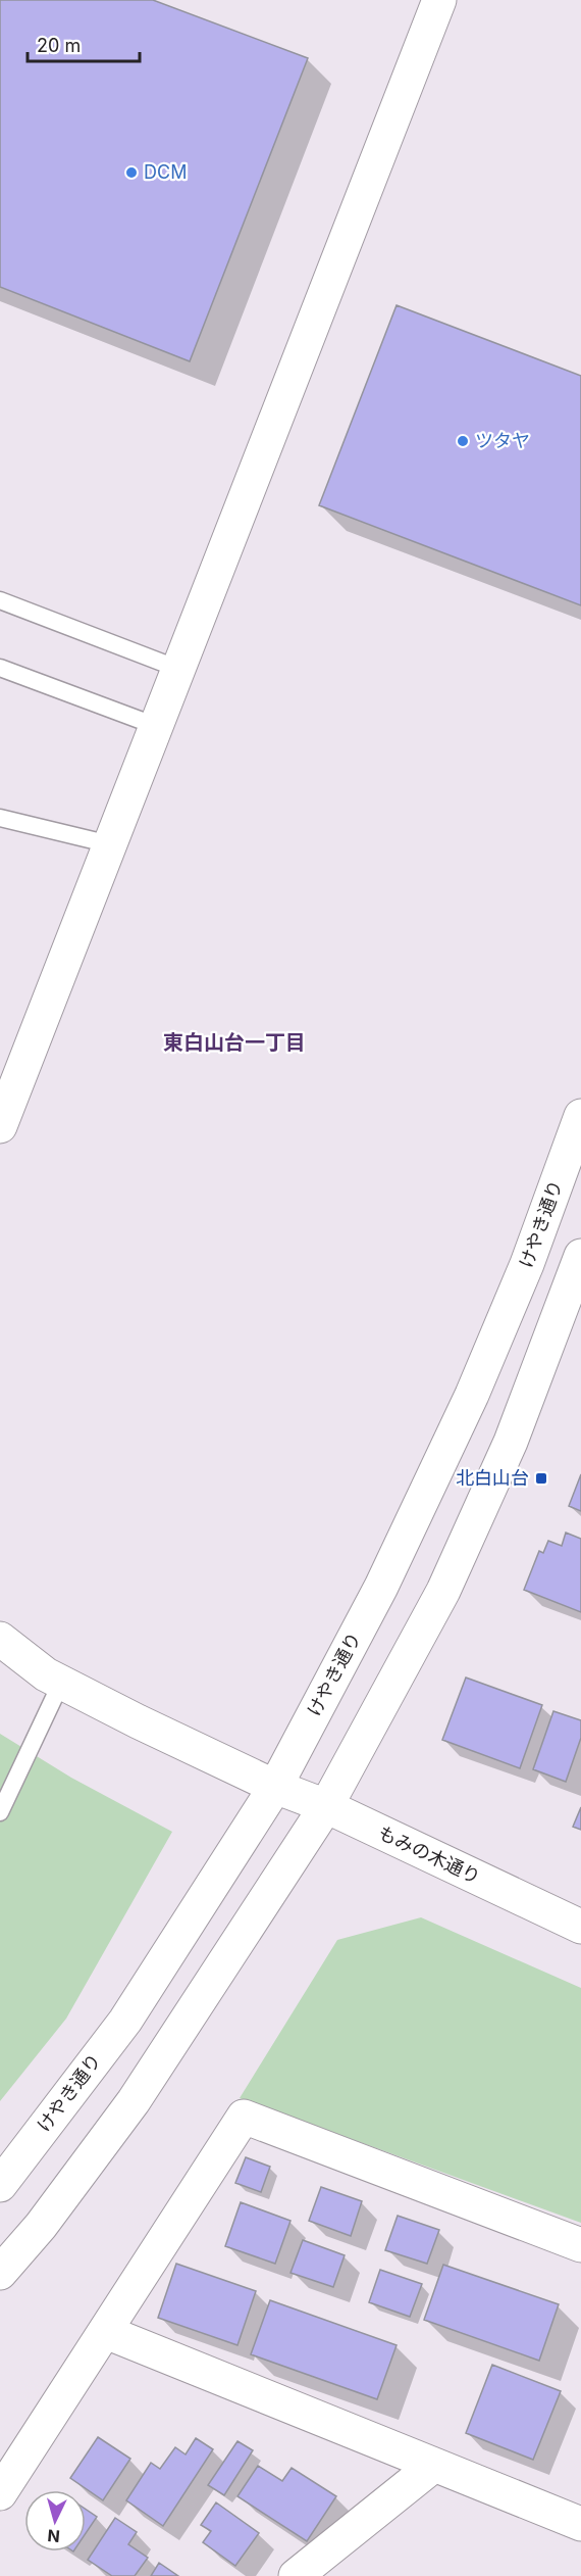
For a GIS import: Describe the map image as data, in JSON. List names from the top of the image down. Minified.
{"streets":{"street":["けやき通り","もみの木通り"]},"crossings":[["けやき通り","もみの木通り"]],"districts":["東白山台一丁目"],"places":{"other":["DCM","ツタヤ"],"transit":["北白山台"]},"scale_bar":"20 m","north":"bottom"}
